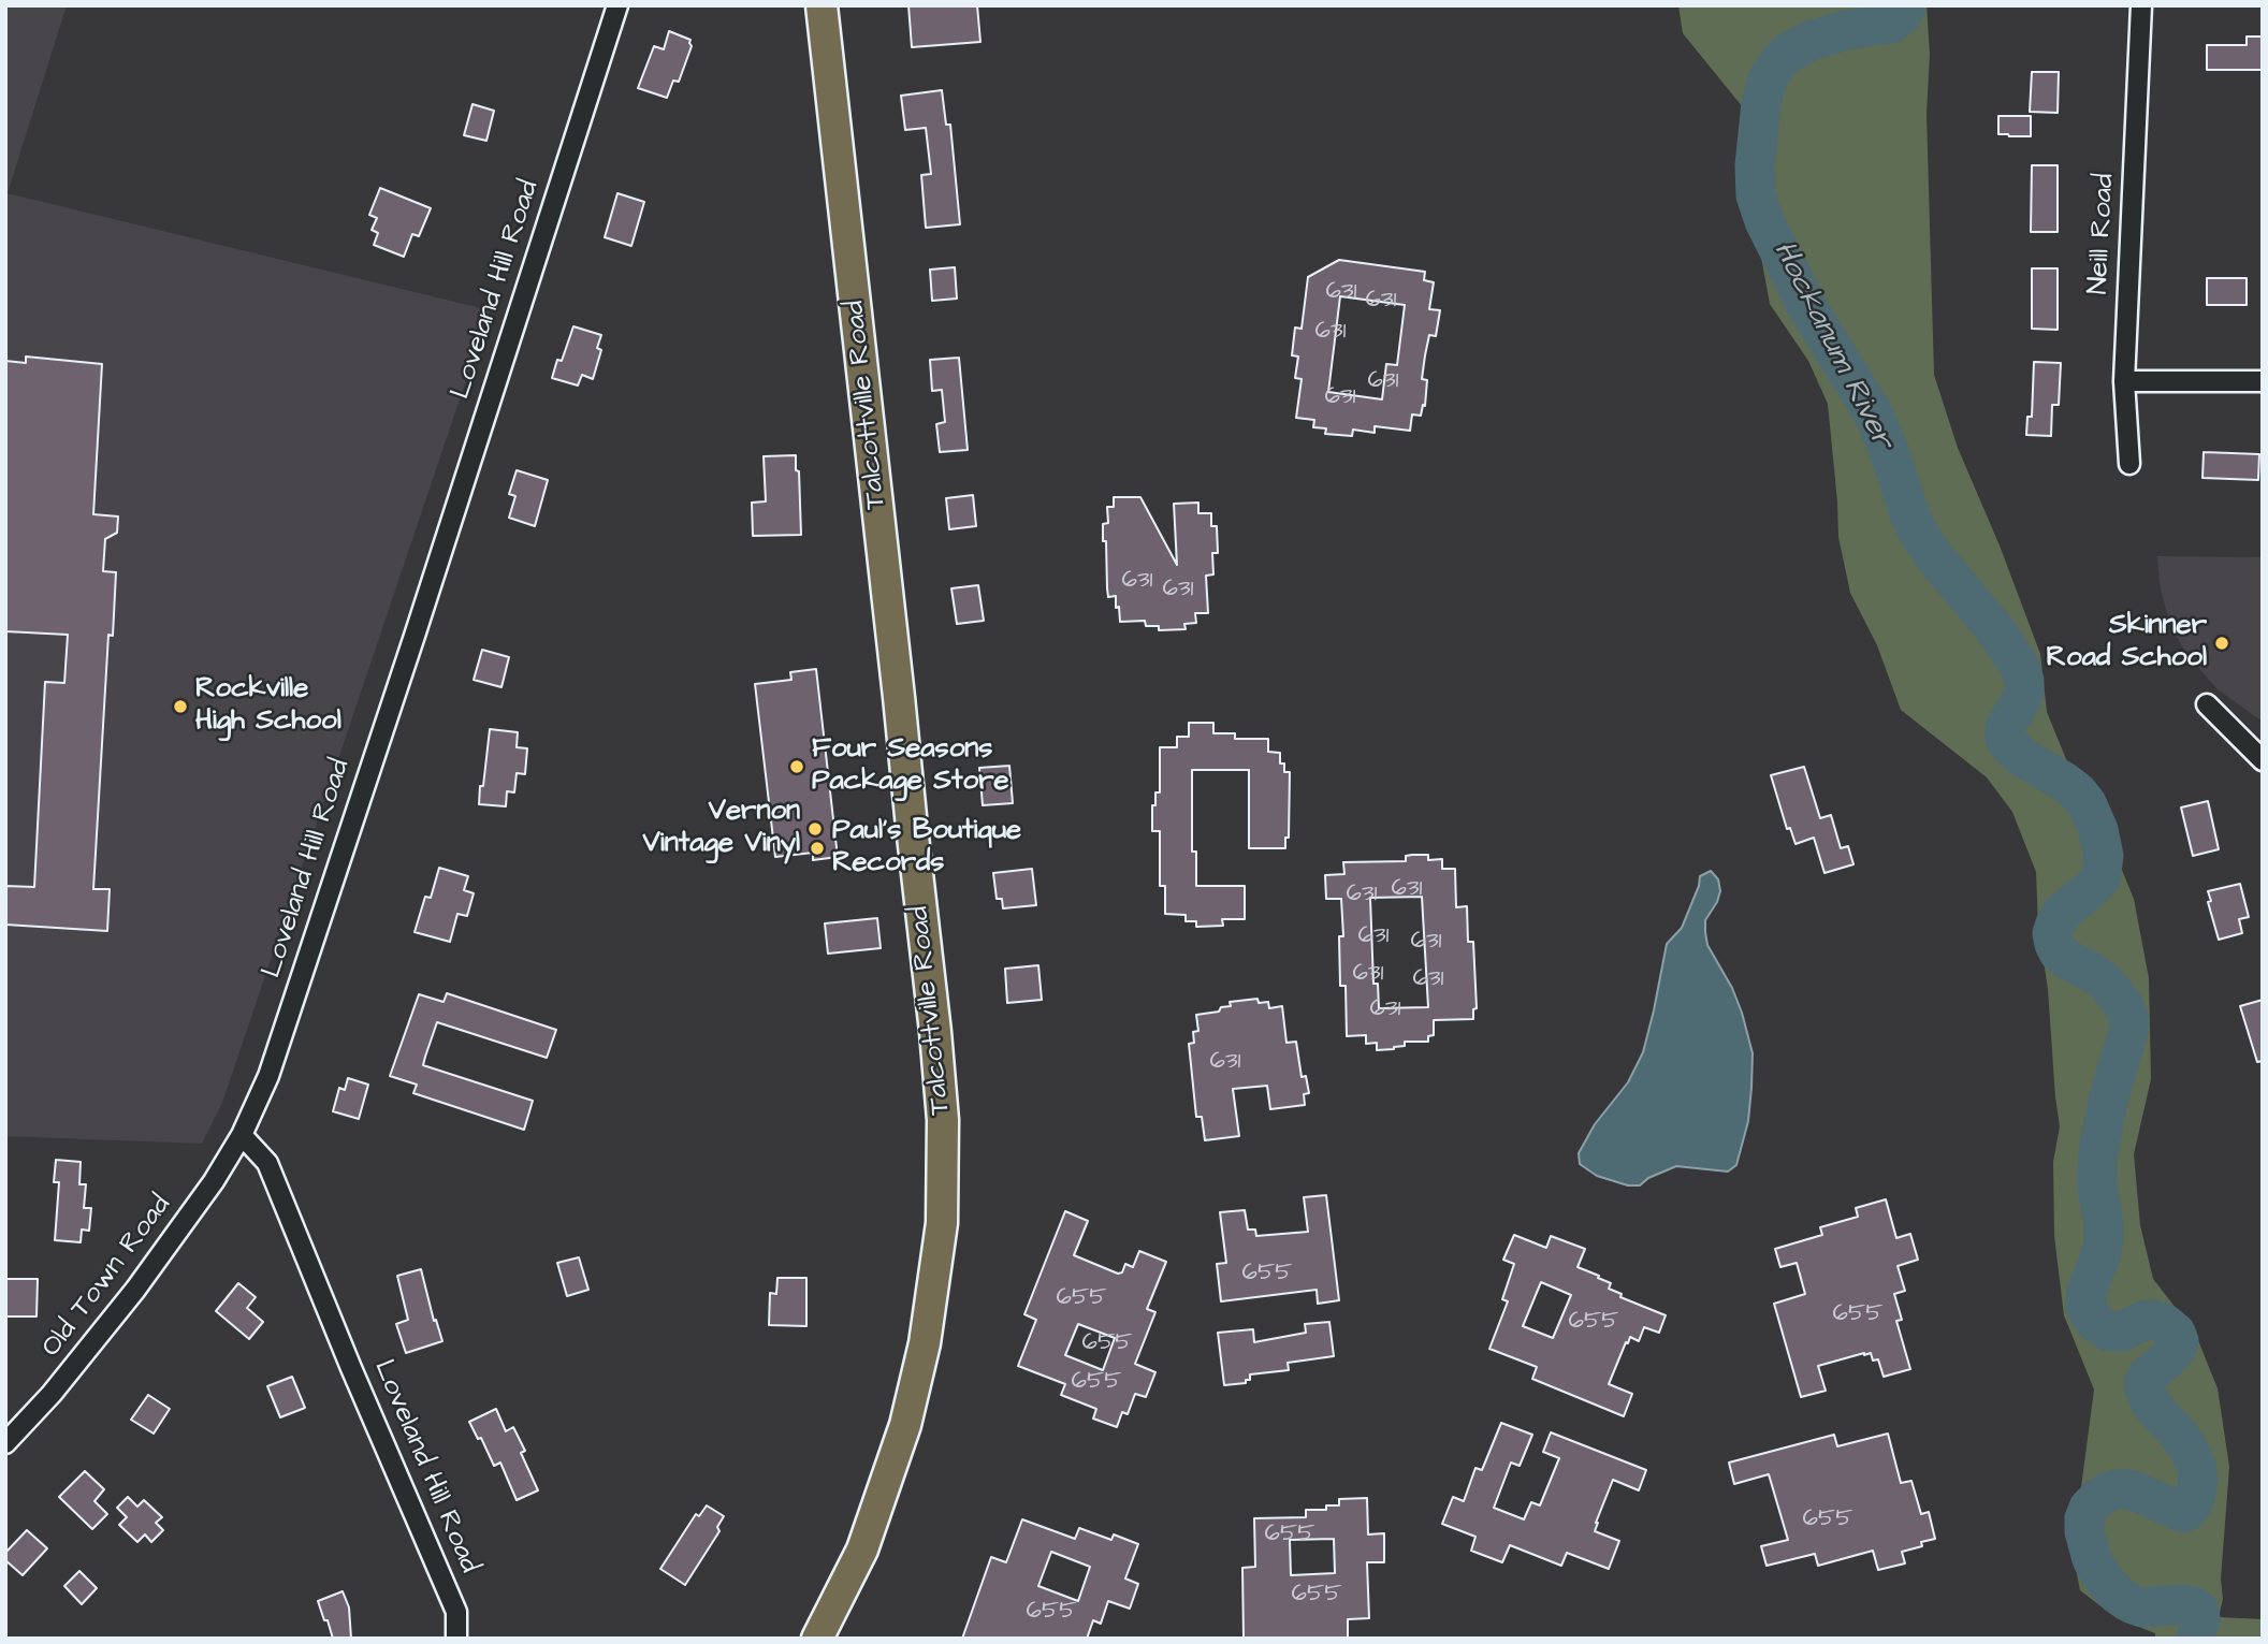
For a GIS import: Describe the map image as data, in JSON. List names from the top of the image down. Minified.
{"streets":{"main road":["Talcottville Road"],"street":["Neill Road","Loveland Hill Road","Old Town Road"]},"crossings":[["Loveland Hill Road","Old Town Road"]],"water":["Hockanum River"],"places":["Skinner Road School","Rockville High School","Four Seasons Package Store","Vernon Vintage Vinyl","Paul's Boutique Records"],"house_numbers":["631","631","631","631","631","631","631","631","631","631","631","631","631","631","631","655","655","655","655","655","655","655","655","655","655"]}
